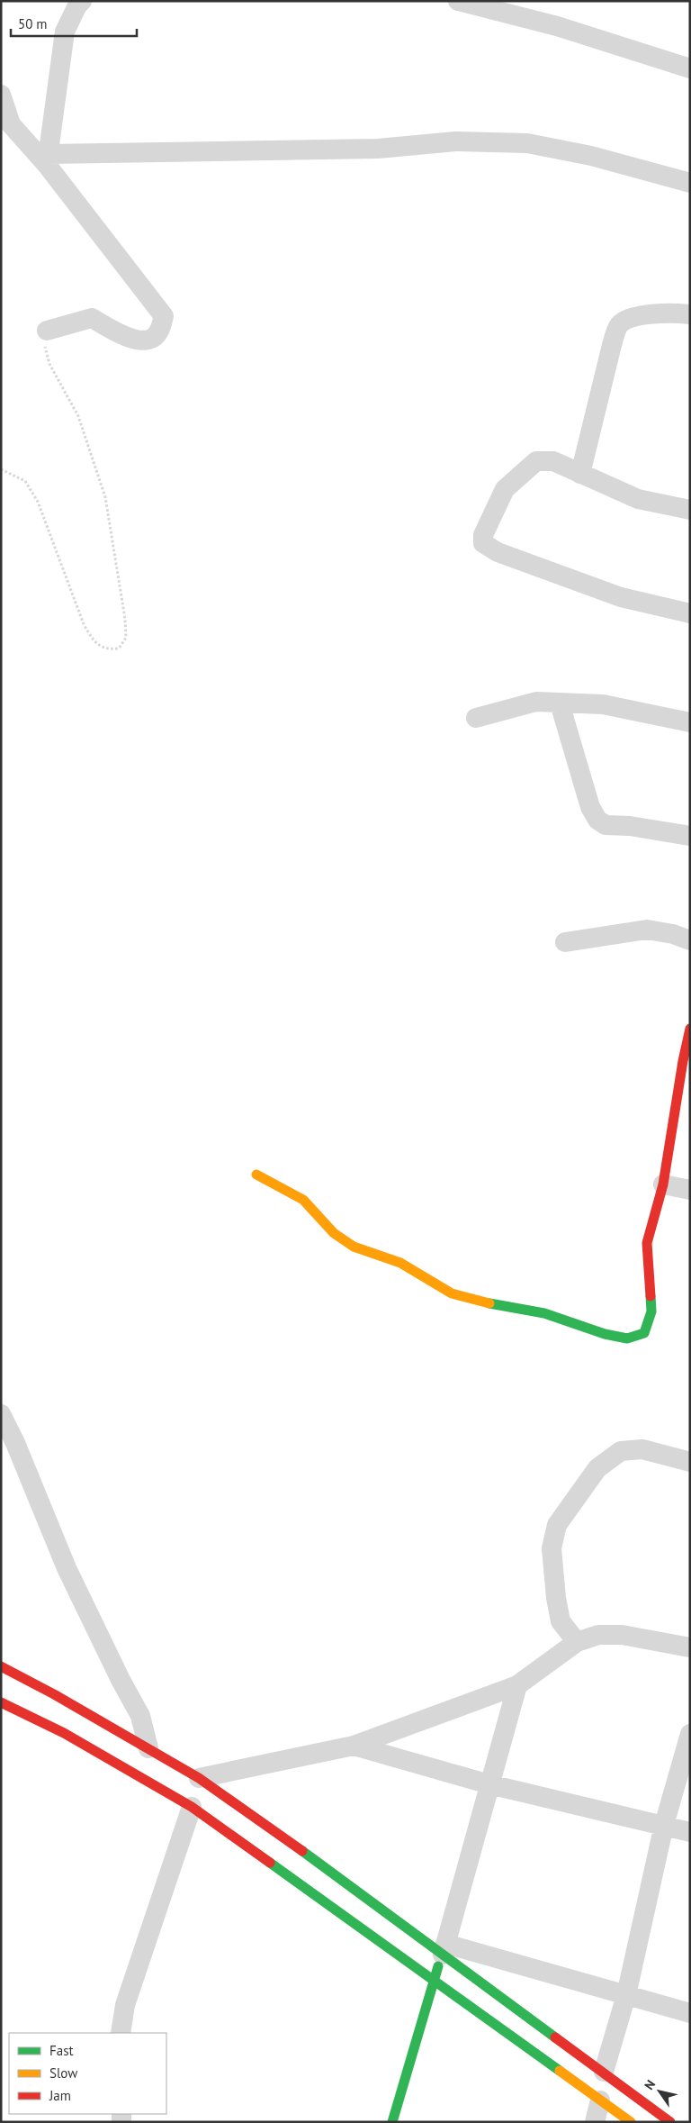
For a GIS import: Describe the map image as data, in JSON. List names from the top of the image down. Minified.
{"legend":["Fast","Slow","Jam"],"scale_bar":"50 m","north":"top left"}
